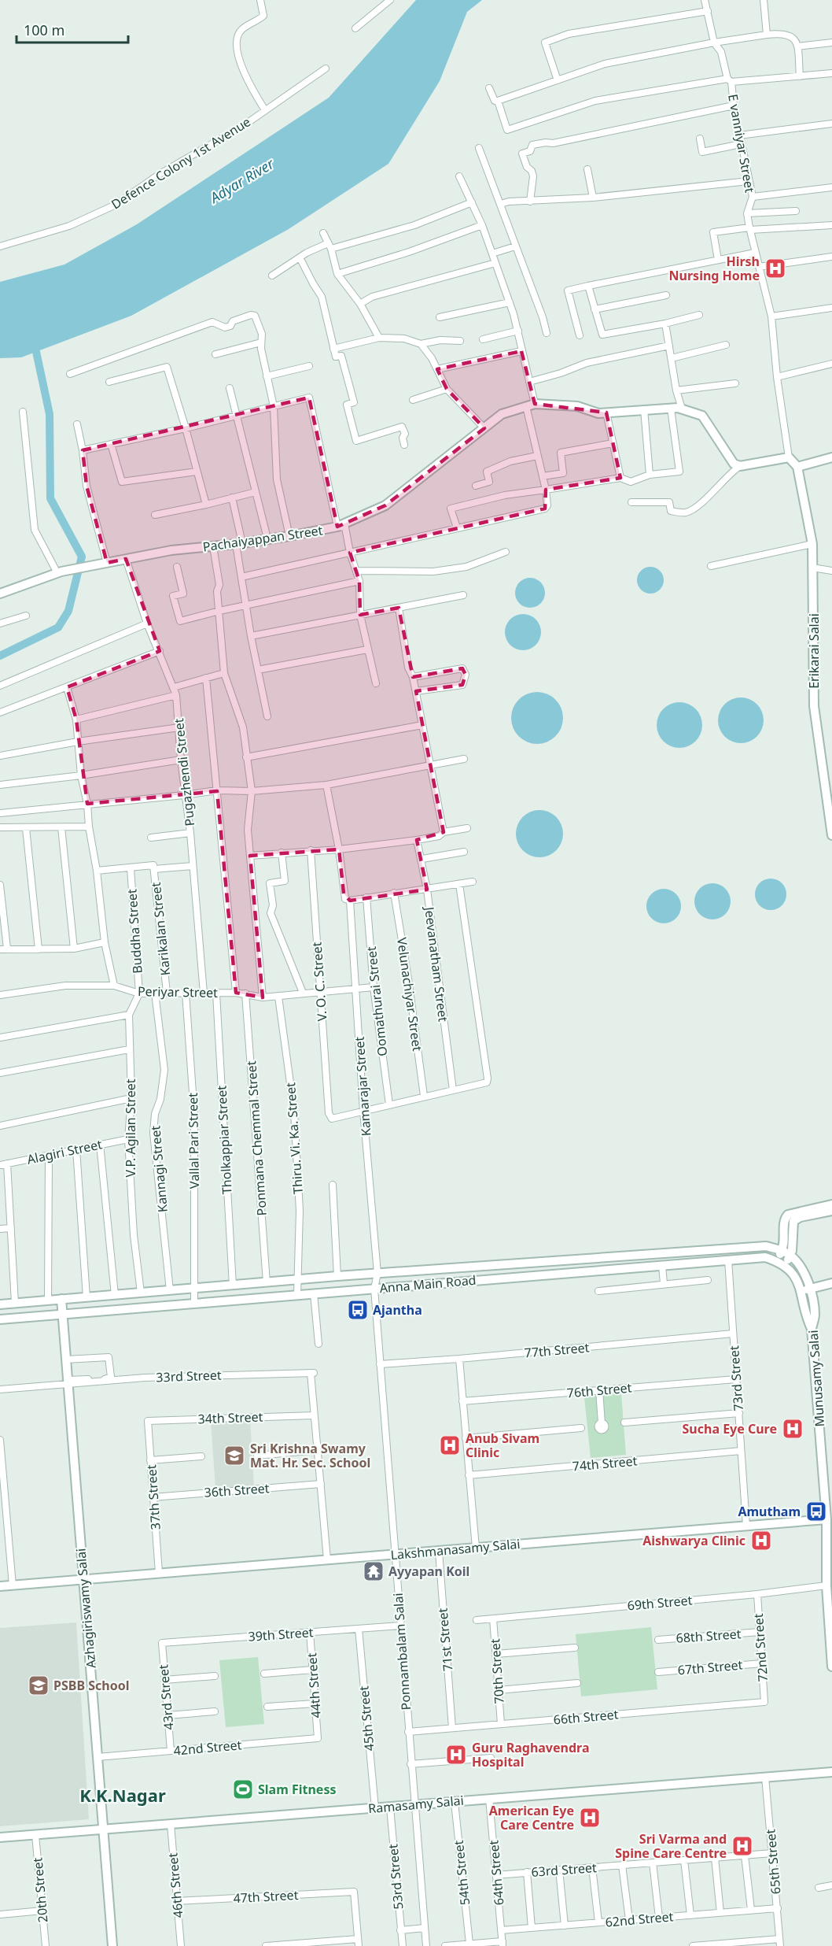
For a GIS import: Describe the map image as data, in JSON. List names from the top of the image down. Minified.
{"streets":{"main road":["Pachaiyappan Street","Erikarai Salai","Anna Main Road","Munusamy Salai","Lakshmanasamy Salai","Azhagiriswamy Salai","Ramasamy Salai"],"street":["E vanniyar Street","Defence Colony 1st Avenue","Pugazhendi Street","Karikalan Street","Buddha Street","Jeevanatham Street","V. O. C. Street","Periyar Street","Velunachiyar Street","Oomathurai Street","Kamarajar Street","V.P. Agilan Street","Ponmana Chemmal Street","Thiru. Vi. Ka. Street","Tholkappiar Street","Vallal Pari Street","Alagiri Street","Kannagi Street","77th Street","33rd Street","73rd Street","76th Street","34th Street","74th Street","36th Street","37th Street","69th Street","39th Street","68th Street","71st Street","72nd Street","Ponnambalam Salai","67th Street","70th Street","44th Street","43rd Street","66th Street","45th Street","42nd Street","65th Street","63rd Street","54th Street","64th Street","53rd Street","46th Street","20th Street","47th Street","62nd Street"]},"crossings":[["Pachaiyappan Street","Pugazhendi Street"],["Pugazhendi Street","Periyar Street"],["Karikalan Street","Buddha Street"],["Karikalan Street","Periyar Street"],["Buddha Street","Periyar Street"],["Buddha Street","V.P. Agilan Street"],["V. O. C. Street","Periyar Street"],["V. O. C. Street","Kamarajar Street"],["Periyar Street","Oomathurai Street"],["Periyar Street","Kamarajar Street"],["Periyar Street","V.P. Agilan Street"],["Periyar Street","Ponmana Chemmal Street"],["Periyar Street","Thiru. Vi. Ka. Street"],["Periyar Street","Tholkappiar Street"],["Periyar Street","Vallal Pari Street"],["Periyar Street","Kannagi Street"],["Kamarajar Street","Anna Main Road"],["Kamarajar Street","Ponnambalam Salai"],["V.P. Agilan Street","Alagiri Street"],["V.P. Agilan Street","Anna Main Road"],["Ponmana Chemmal Street","Anna Main Road"],["Thiru. Vi. Ka. Street","Anna Main Road"],["Tholkappiar Street","Anna Main Road"],["Vallal Pari Street","Anna Main Road"],["Kannagi Street","Anna Main Road"],["Anna Main Road","73rd Street"],["Anna Main Road","Munusamy Salai"],["Anna Main Road","Azhagiriswamy Salai"],["Anna Main Road","Ponnambalam Salai"],["77th Street","73rd Street"],["77th Street","Ponnambalam Salai"],["33rd Street","34th Street"],["33rd Street","Azhagiriswamy Salai"],["73rd Street","76th Street"],["73rd Street","74th Street"],["73rd Street","Lakshmanasamy Salai"],["Munusamy Salai","Lakshmanasamy Salai"],["Munusamy Salai","69th Street"],["34th Street","37th Street"],["36th Street","37th Street"],["37th Street","Lakshmanasamy Salai"],["Lakshmanasamy Salai","Azhagiriswamy Salai"],["Lakshmanasamy Salai","71st Street"],["Lakshmanasamy Salai","Ponnambalam Salai"],["69th Street","72nd Street"],["69th Street","70th Street"],["Azhagiriswamy Salai","42nd Street"],["Azhagiriswamy Salai","Ramasamy Salai"],["39th Street","Ponnambalam Salai"],["39th Street","44th Street"],["39th Street","43rd Street"],["39th Street","45th Street"],["68th Street","72nd Street"],["71st Street","66th Street"],["72nd Street","67th Street"],["72nd Street","66th Street"],["Ponnambalam Salai","66th Street"],["Ponnambalam Salai","Ramasamy Salai"],["70th Street","66th Street"],["44th Street","42nd Street"],["43rd Street","42nd Street"],["45th Street","Ramasamy Salai"],["Ramasamy Salai","65th Street"],["Ramasamy Salai","54th Street"],["Ramasamy Salai","64th Street"],["Ramasamy Salai","53rd Street"],["Ramasamy Salai","46th Street"],["Ramasamy Salai","20th Street"],["65th Street","63rd Street"],["65th Street","62nd Street"],["63rd Street","64th Street"],["64th Street","62nd Street"],["46th Street","47th Street"]],"districts":["K.K.Nagar"],"water":["Adyar River"],"places":{"hospital":["Hirsh Nursing Home","Sucha Eye Cure","Anub Sivam Clinic","Aishwarya Clinic","Guru Raghavendra Hospital","American Eye Care Centre","Sri Varma and Spine Care Centre"],"bus stop":["Ajantha","Amutham"],"school or university":["Sri Krishna Swamy Mat. Hr. Sec. School","PSBB School"],"temple":["Ayyapan Koil"],"sports":["Slam Fitness"]},"scale_bar":"100 m"}
